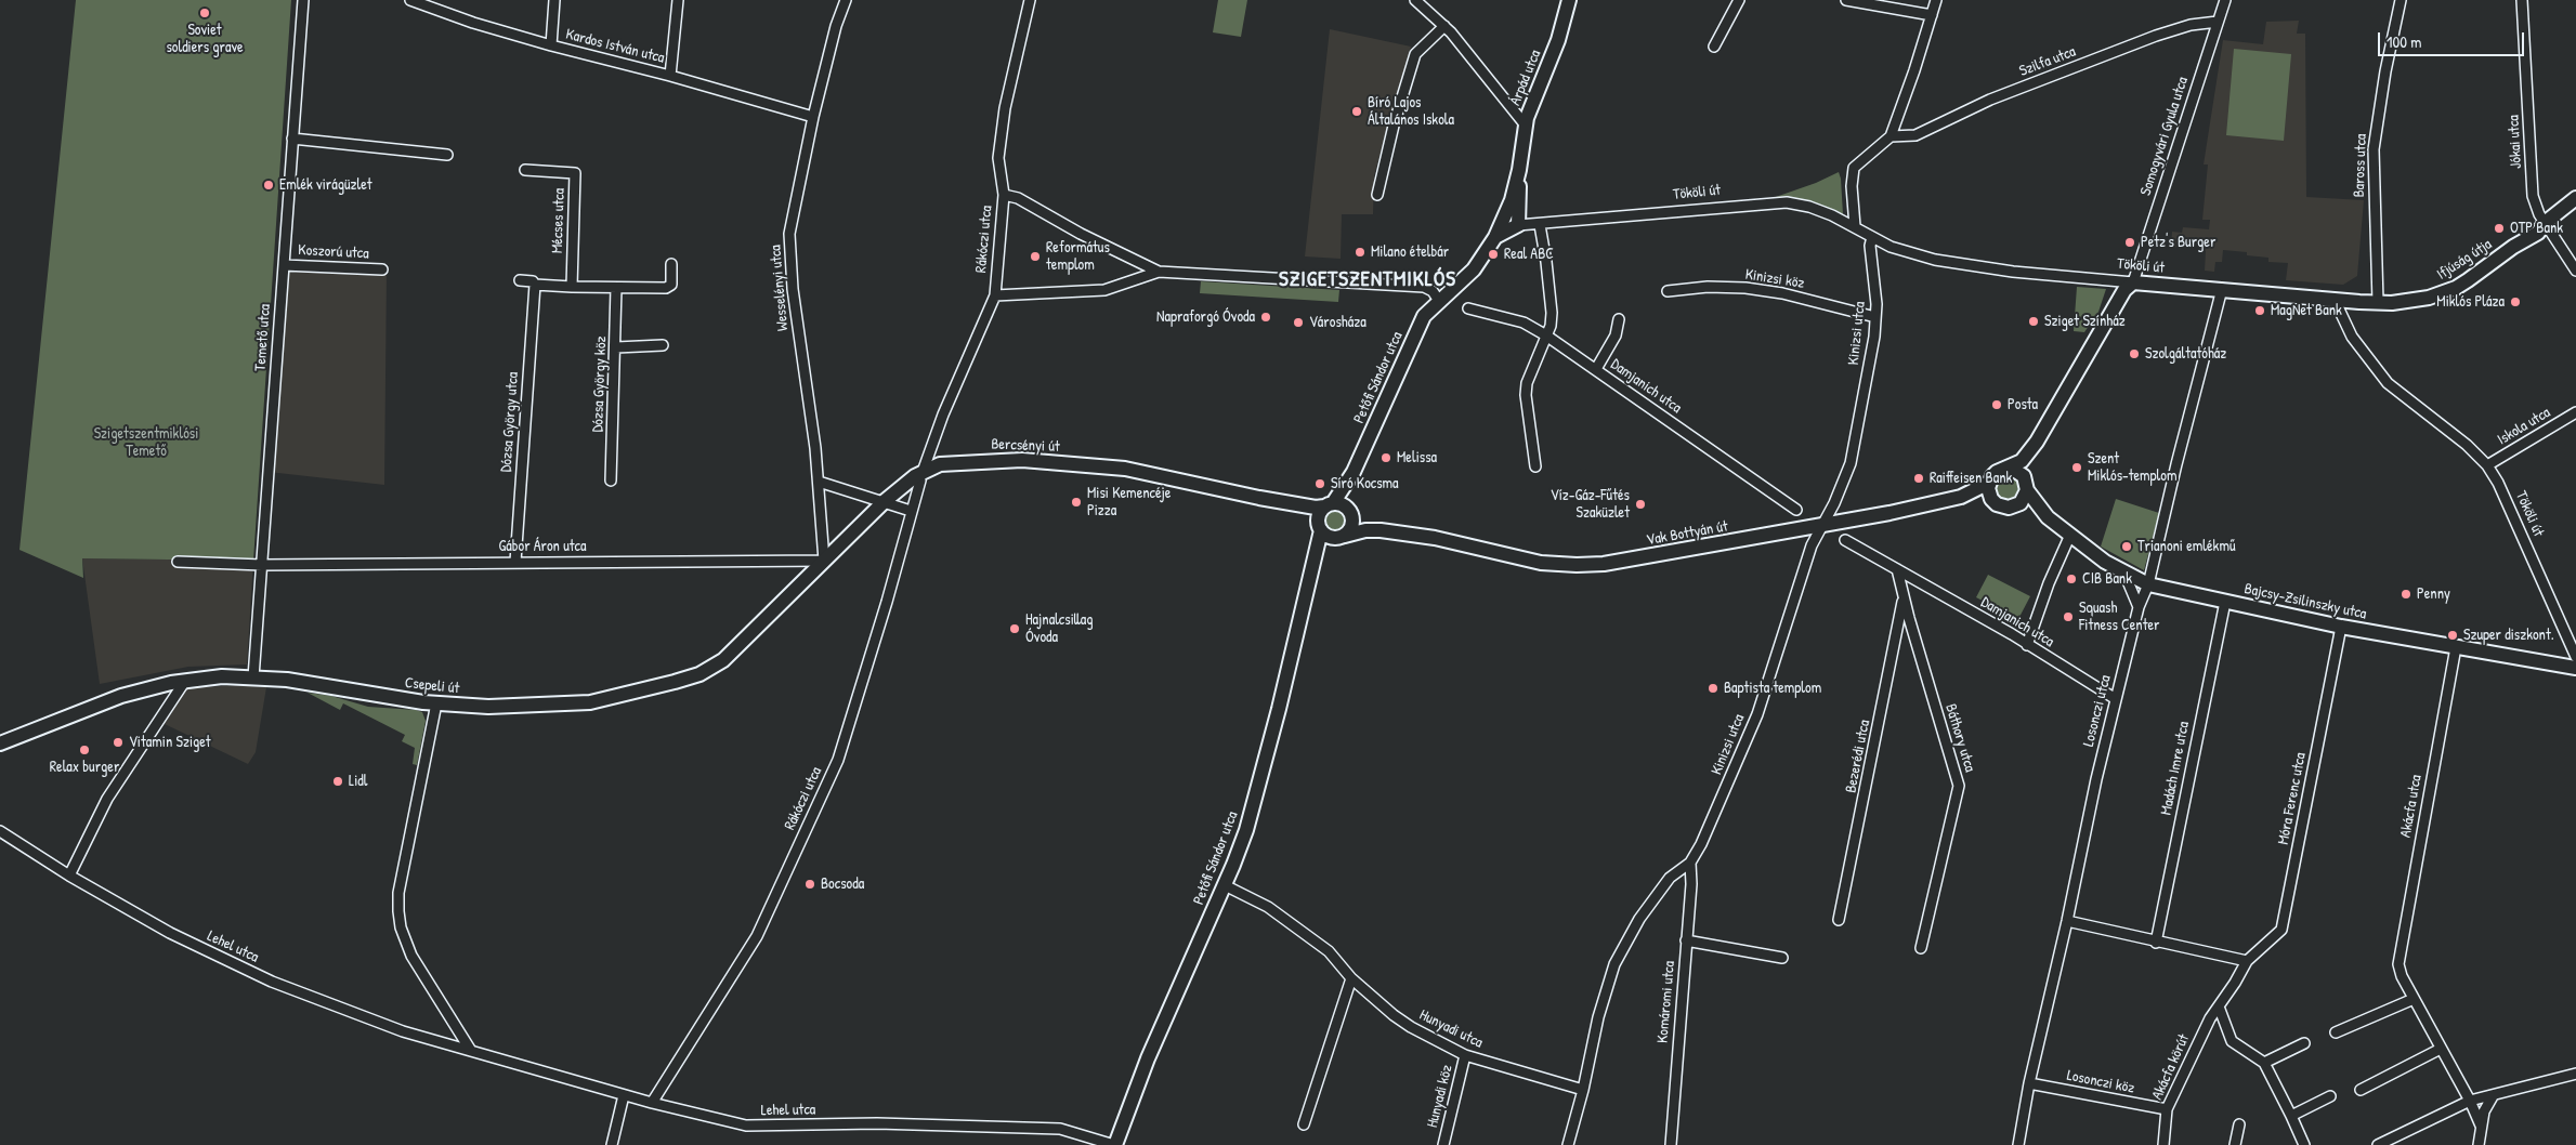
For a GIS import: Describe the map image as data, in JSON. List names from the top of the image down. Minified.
{"streets":{"street":["Kardos István utca","Szilfa utca","Árpád utca","Somogyvári Gyula utca","Jókai utca","Baross utca","Tököli út","Mécses utca","Rákóczi utca","Koszorú utca","Ifjúság útja","Kinizsi köz","Wesselényi utca","Kinizsi utca","Temető utca","Petőfi Sándor utca","Dózsa György köz","Damjanich utca","Dózsa György utca","Iskola utca","Bercsényi út","Vak Bottyán út","Gábor Áron utca","Bajcsy-Zsilinszky utca","Csepeli út","Losonczi utca","Báthory utca","Bezerédi utca","Madách Imre utca","Móra Ferenc utca","Akácfa utca","Lehel utca","Komáromi utca","Hunyadi utca","Akácfa körút","Losonczi köz","Hunyadi köz"]},"crossings":[["Kardos István utca","Wesselényi utca"],["Szilfa utca","Somogyvári Gyula utca"],["Árpád utca","Tököli út"],["Árpád utca","Petőfi Sándor utca"],["Somogyvári Gyula utca","Tököli út"],["Jókai utca","Ifjúság útja"],["Baross utca","Ifjúság útja"],["Tököli út","Ifjúság útja"],["Tököli út","Kinizsi utca"],["Tököli út","Iskola utca"],["Tököli út","Losonczi utca"],["Rákóczi utca","Bercsényi út"],["Rákóczi utca","Lehel utca"],["Koszorú utca","Temető utca"],["Kinizsi köz","Kinizsi utca"],["Wesselényi utca","Bercsényi út"],["Wesselényi utca","Gábor Áron utca"],["Wesselényi utca","Csepeli út"],["Kinizsi utca","Vak Bottyán út"],["Kinizsi utca","Komáromi utca"],["Kinizsi utca","Hunyadi utca"],["Temető utca","Gábor Áron utca"],["Temető utca","Csepeli út"],["Petőfi Sándor utca","Bercsényi út"],["Petőfi Sándor utca","Vak Bottyán út"],["Petőfi Sándor utca","Lehel utca"],["Petőfi Sándor utca","Hunyadi utca"],["Damjanich utca","Losonczi utca"],["Damjanich utca","Báthory utca"],["Dózsa György utca","Gábor Áron utca"],["Bercsényi út","Vak Bottyán út"],["Bercsényi út","Gábor Áron utca"],["Bercsényi út","Csepeli út"],["Vak Bottyán út","Bajcsy-Zsilinszky utca"],["Gábor Áron utca","Csepeli út"],["Bajcsy-Zsilinszky utca","Losonczi utca"],["Bajcsy-Zsilinszky utca","Madách Imre utca"],["Bajcsy-Zsilinszky utca","Móra Ferenc utca"],["Bajcsy-Zsilinszky utca","Akácfa utca"],["Losonczi utca","Losonczi köz"],["Báthory utca","Bezerédi utca"],["Móra Ferenc utca","Akácfa körút"],["Hunyadi utca","Hunyadi köz"],["Akácfa körút","Losonczi köz"]],"districts":["SZIGETSZENTMIKLÓS"],"parks":["Szigetszentmiklósi Temető"],"places":["Soviet soldiers grave","Bíró Lajos Általános Iskola","Emlék virágüzlet","OTP Bank","Petz's Burger","Milano ételbár","Real ABC","Református templom","Miklós Pláza","MagNet Bank","Napraforgó Óvoda","Sziget Színház","Városháza","Szolgáltatóház","Posta","Melissa","Szent Miklós-templom","Raiffeisen Bank","Síró Kocsma","Misi Kemencéje Pizza","Víz-Gáz-Fűtés Szaküzlet","Trianoni emlékmű","CIB Bank","Penny","Squash Fitness Center","Hajnalcsillag Óvoda","Szuper diszkont.","Baptista templom","Vitamin Sziget","Relax burger","Lidl","Bocsoda"],"scale_bar":"100 m"}
